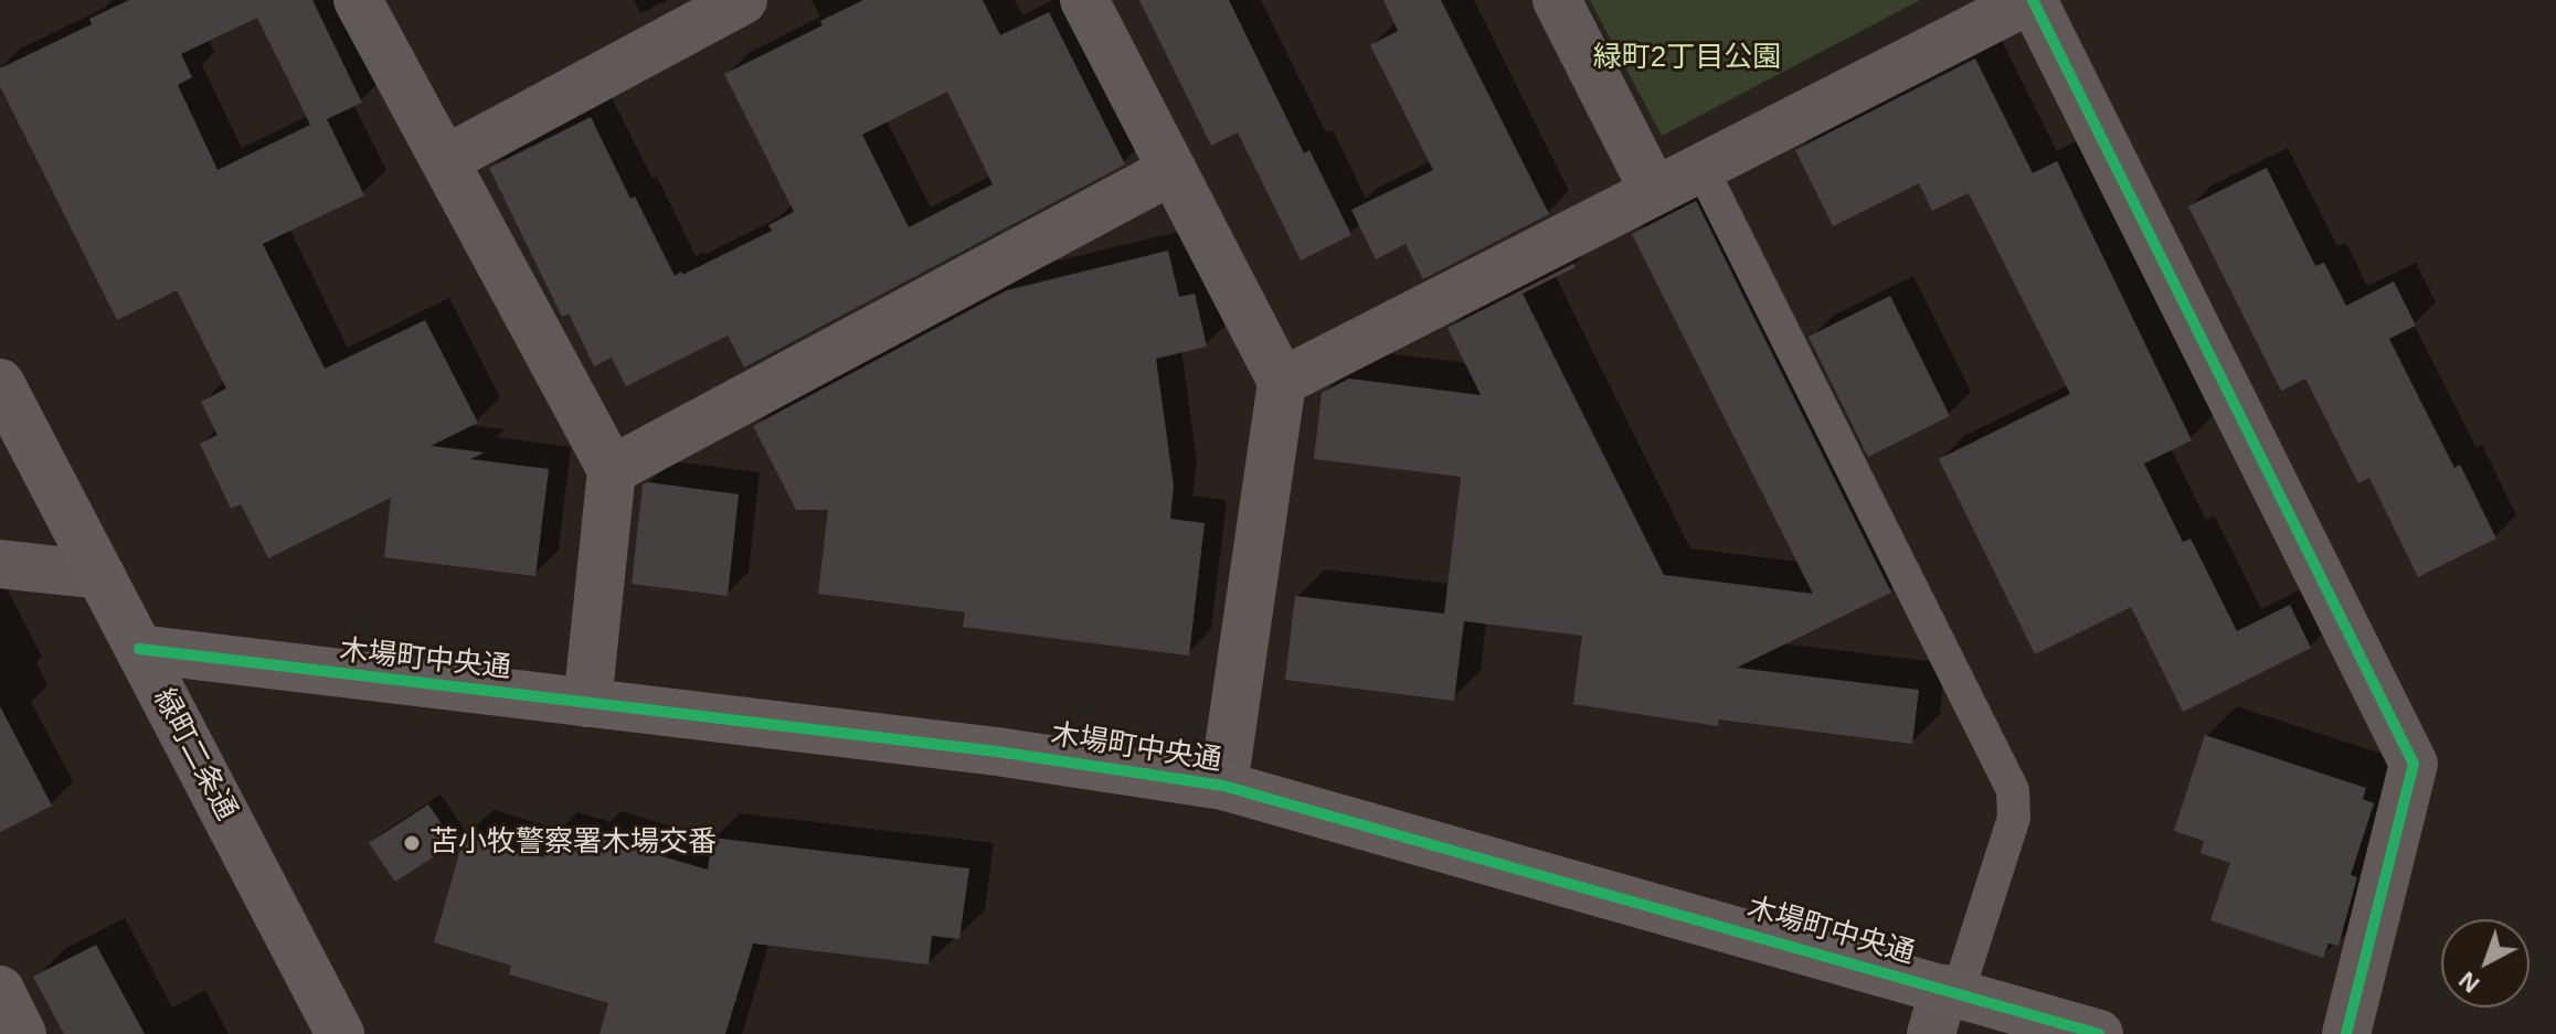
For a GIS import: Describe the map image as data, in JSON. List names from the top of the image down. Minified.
{"streets":{"street":["木場町中央通","緑町二条通"]},"crossings":[["木場町中央通","緑町二条通"]],"parks":["緑町2丁目公園"],"places":["苫小牧警察署木場交番"],"north":"bottom left"}
